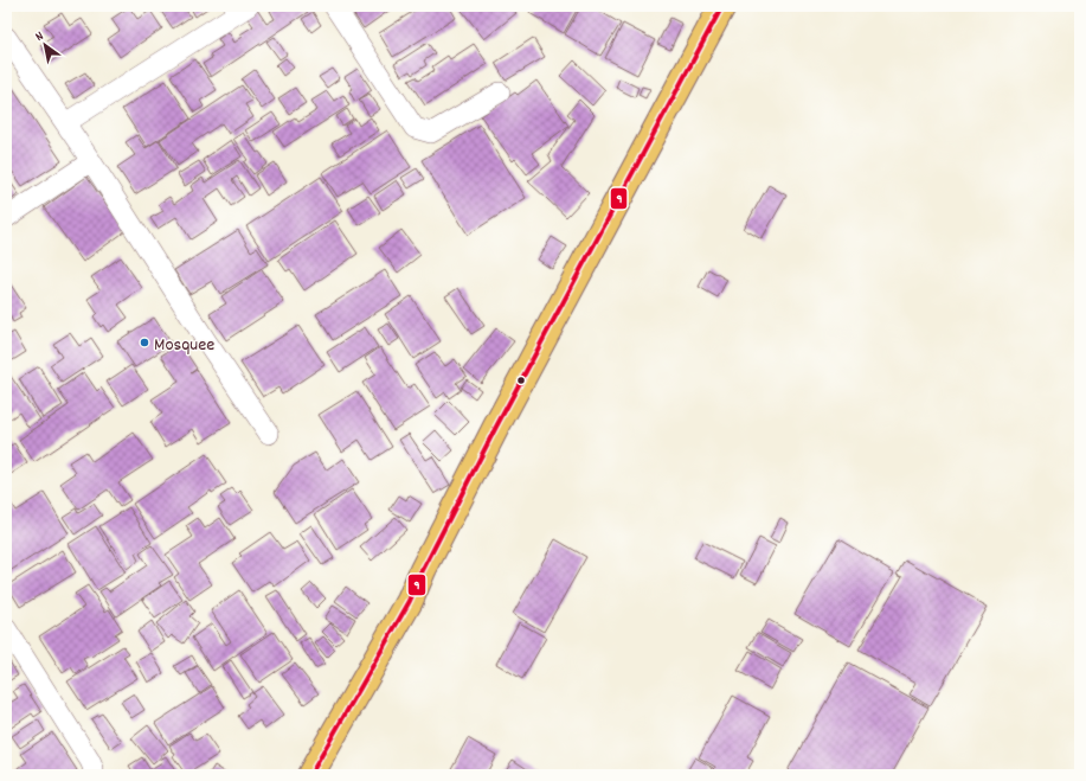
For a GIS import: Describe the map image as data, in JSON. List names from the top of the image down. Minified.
{"places":["Mosquee"],"lines":["transit line 9"],"north":"top left"}
